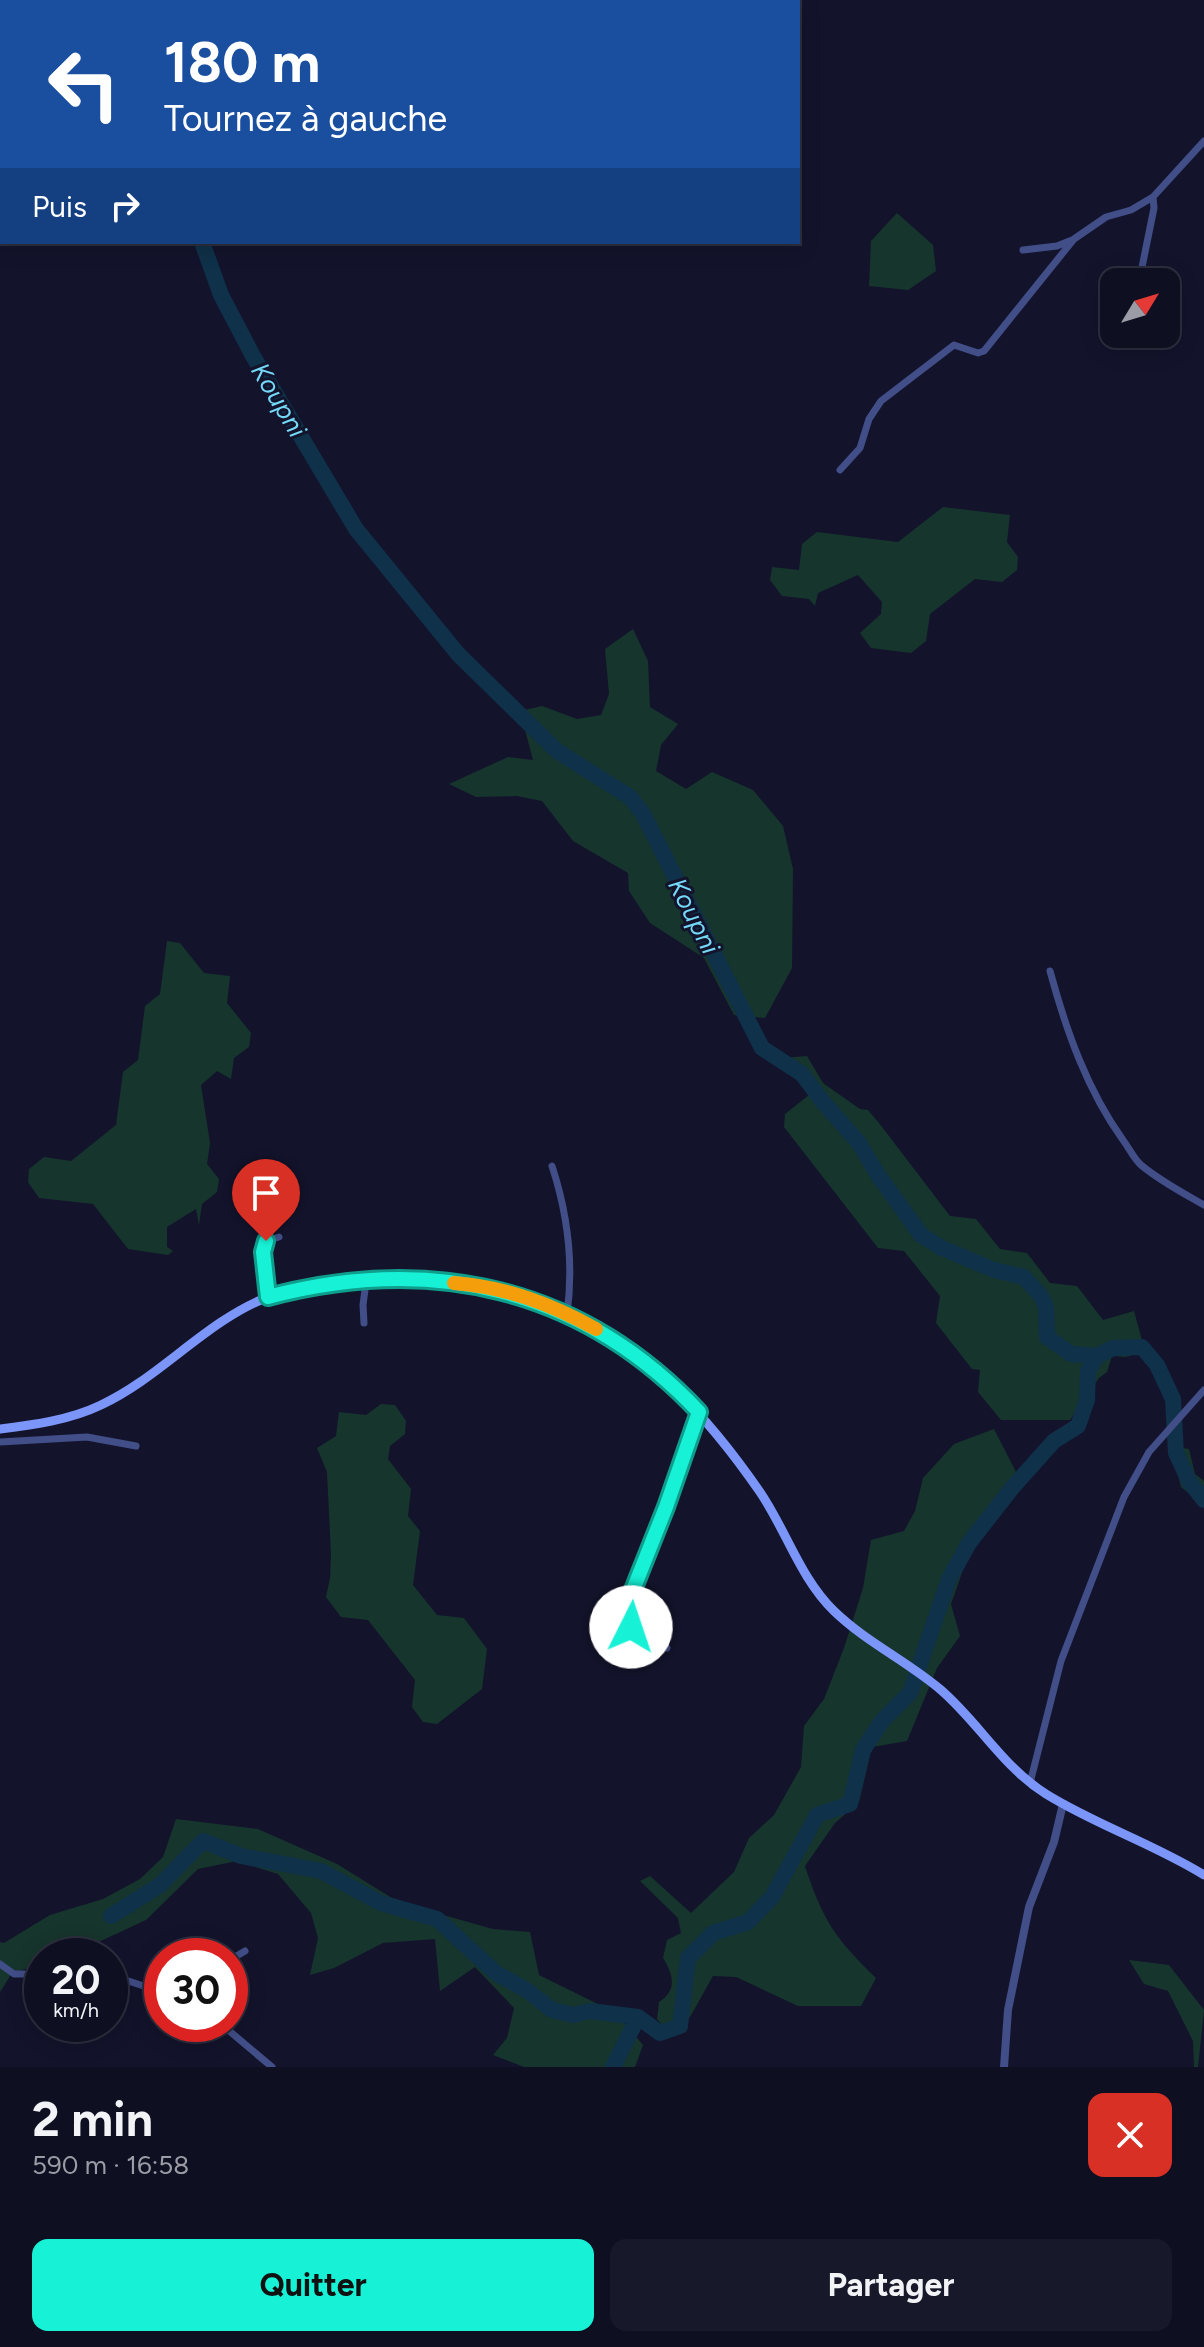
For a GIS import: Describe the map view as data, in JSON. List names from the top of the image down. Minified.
{"water":["Koupni"],"north":"top right","page":{"turn":["180 m","Tournez à gauche"],"then":"Puis","speed":"20 km/h","limit":"30","heading":["2 min","590 m · 16:58"],"buttons":["Quitter","Partager"]}}
